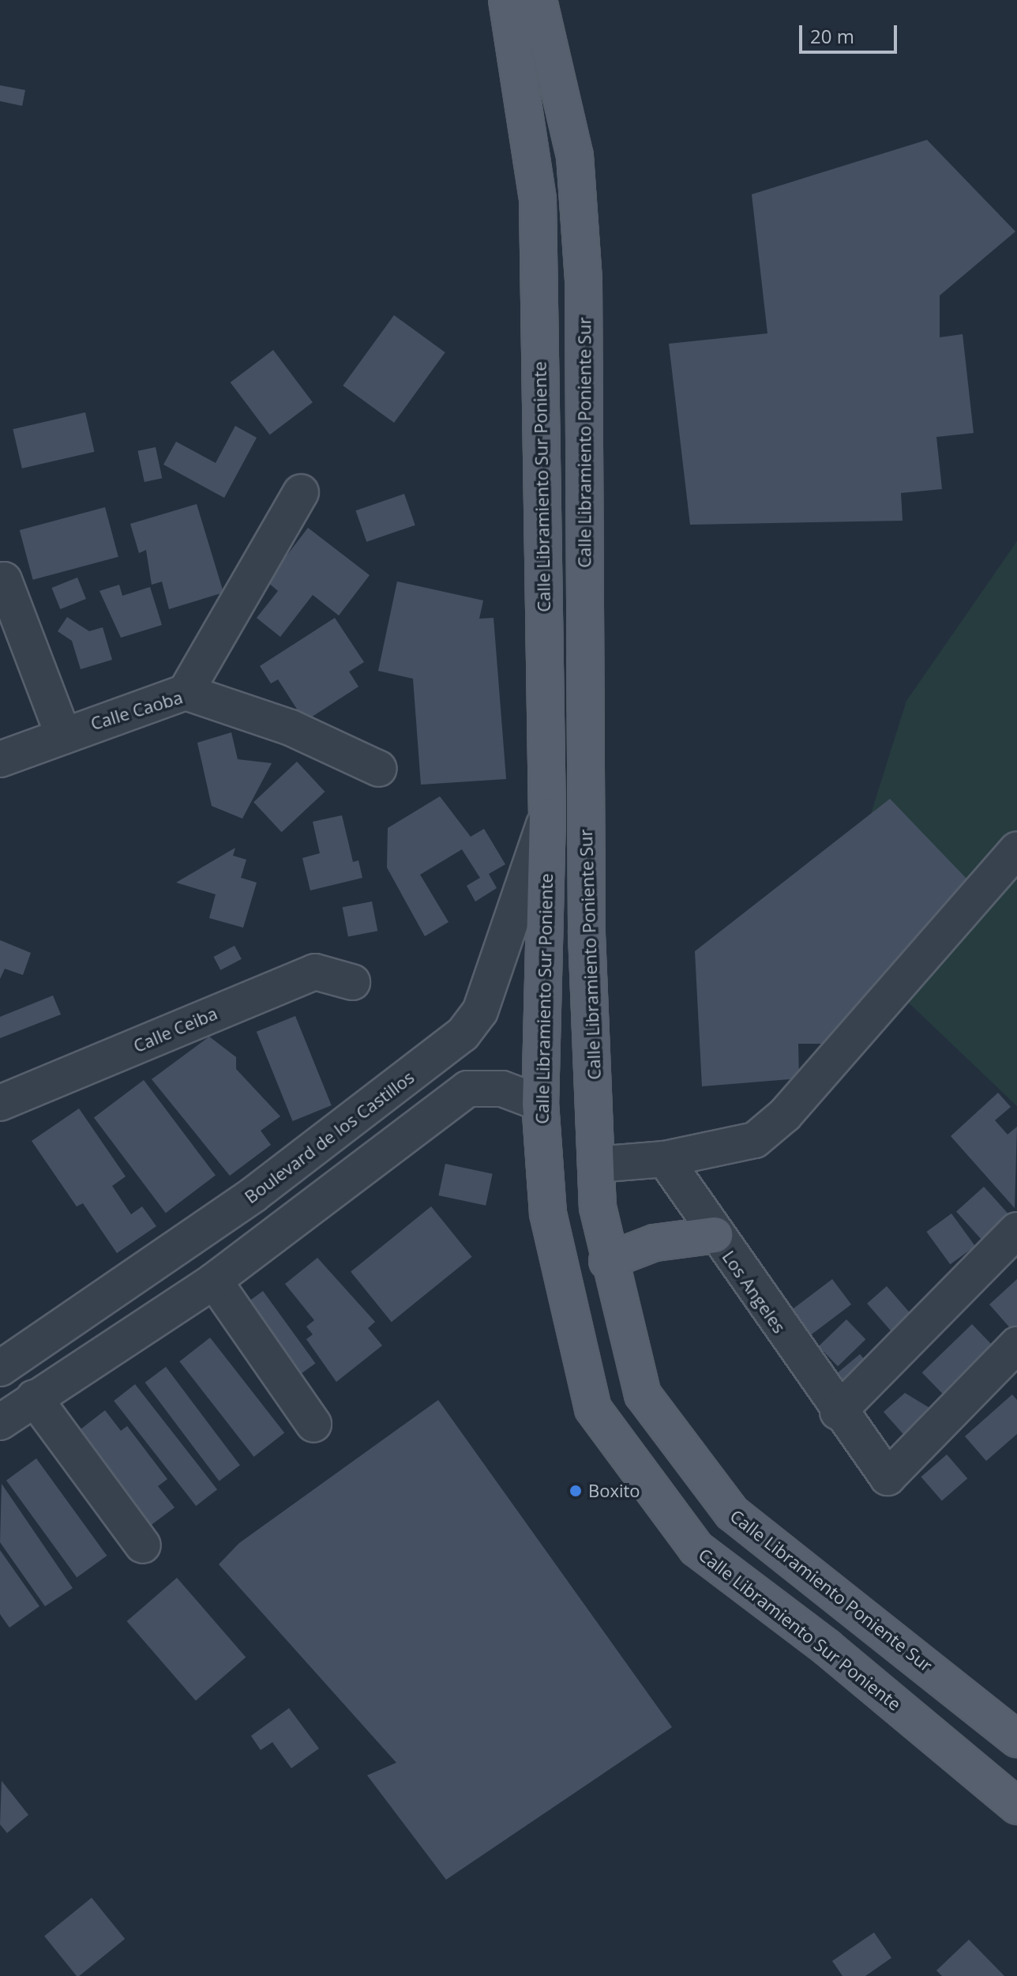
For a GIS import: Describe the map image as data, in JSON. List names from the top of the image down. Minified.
{"streets":{"main road":["Calle Libramiento Poniente Sur","Calle Libramiento Sur Poniente"],"street":["Calle Caoba","Calle Ceiba","Boulevard de los Castillos","Los Angeles"]},"crossings":[["Calle Libramiento Sur Poniente","Boulevard de los Castillos"]],"places":["Boxito"],"scale_bar":"20 m"}
